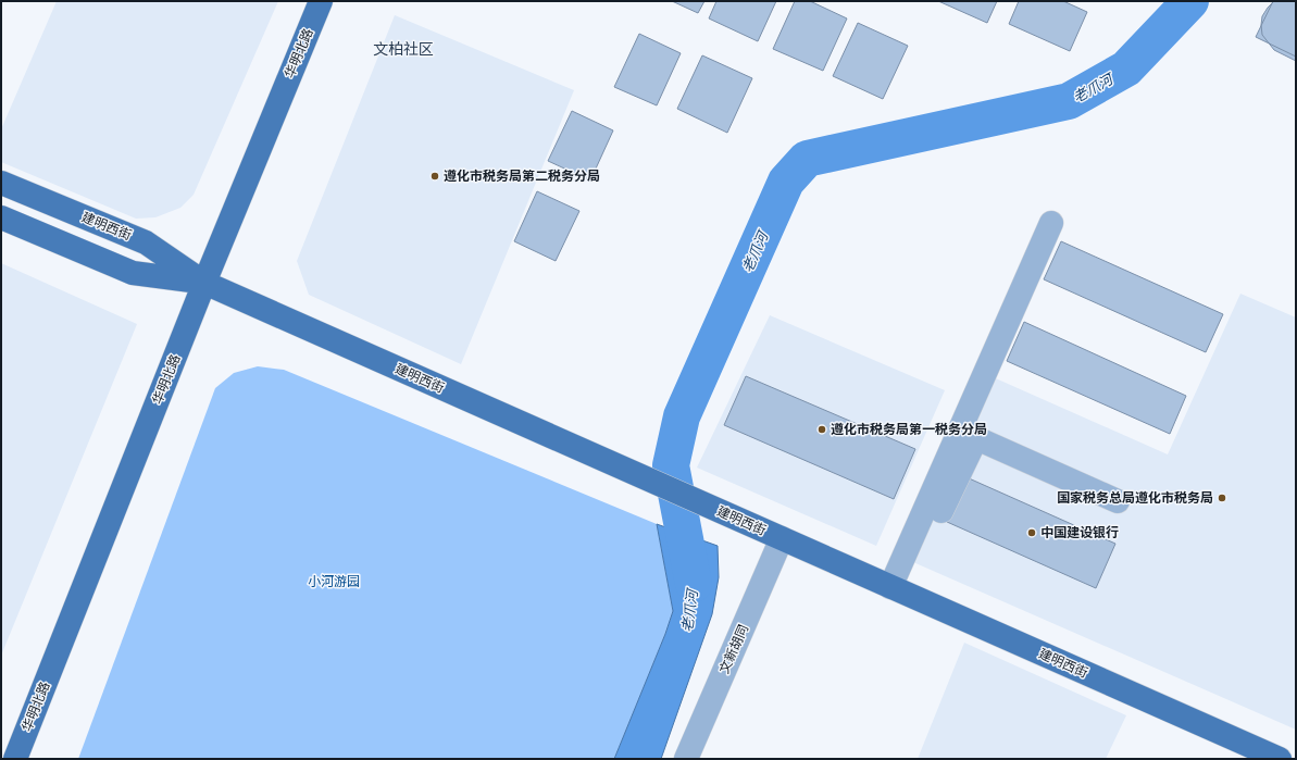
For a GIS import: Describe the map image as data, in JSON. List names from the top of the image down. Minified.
{"streets":{"main road":["华明北路","建明西街"],"street":["文新胡同"]},"crossings":[["华明北路","建明西街"],["建明西街","文新胡同"]],"districts":["文柏社区"],"water":["老爪河"],"parks":["小河游园"],"places":["遵化市税务局第二税务分局","遵化市税务局第一税务分局","国家税务总局遵化市税务局","中国建设银行"]}
